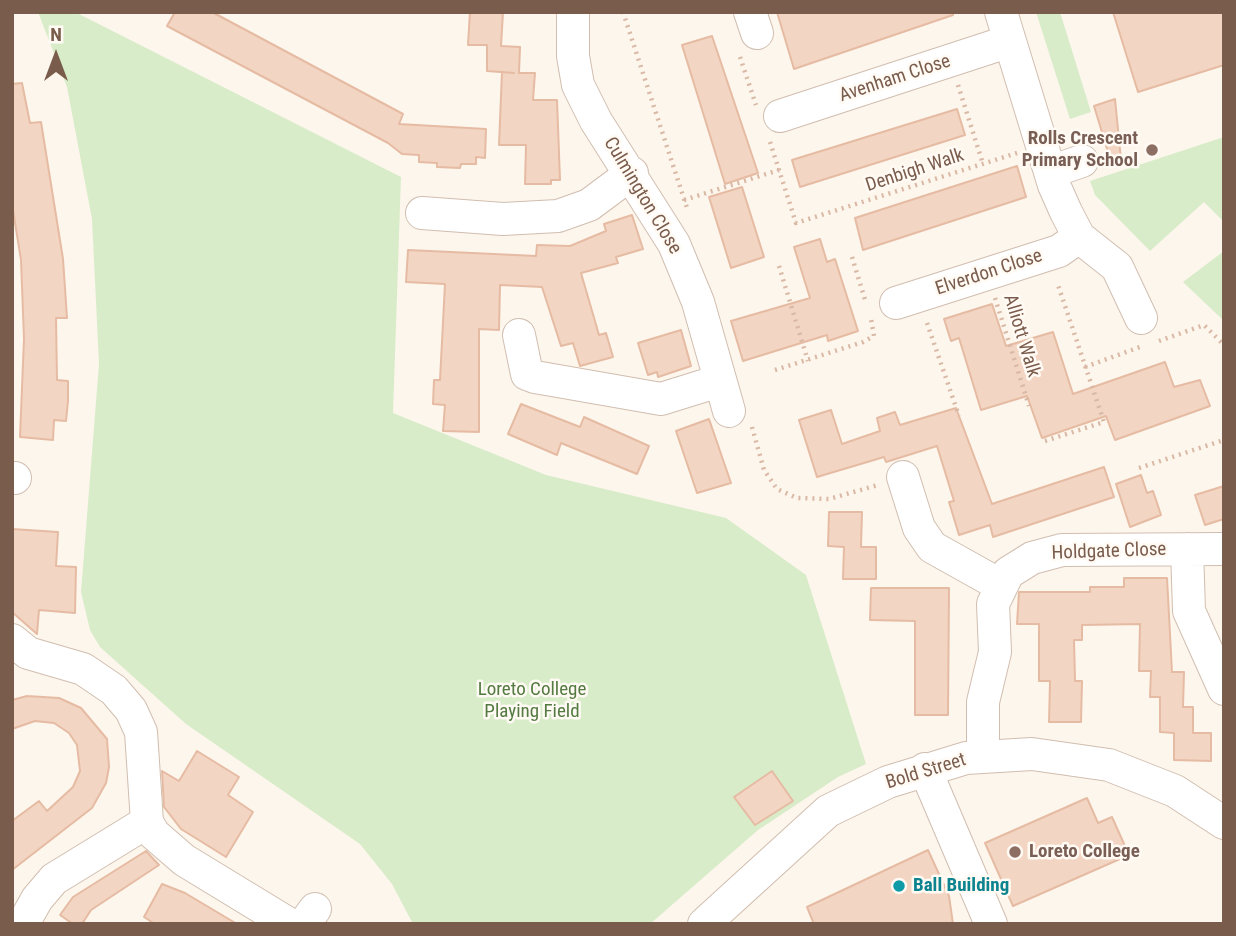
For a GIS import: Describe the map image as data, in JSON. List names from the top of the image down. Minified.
{"streets":{"street":["Avenham Close","Culmington Close","Elverdon Close","Holdgate Close","Bold Street"],"path":["Denbigh Walk","Alliott Walk"]},"crossings":[["Elverdon Close","Alliott Walk"]],"parks":["Loreto College Playing Field"],"places":["Rolls Crescent Primary School","Loreto College","Ball Building"],"north":"top"}
